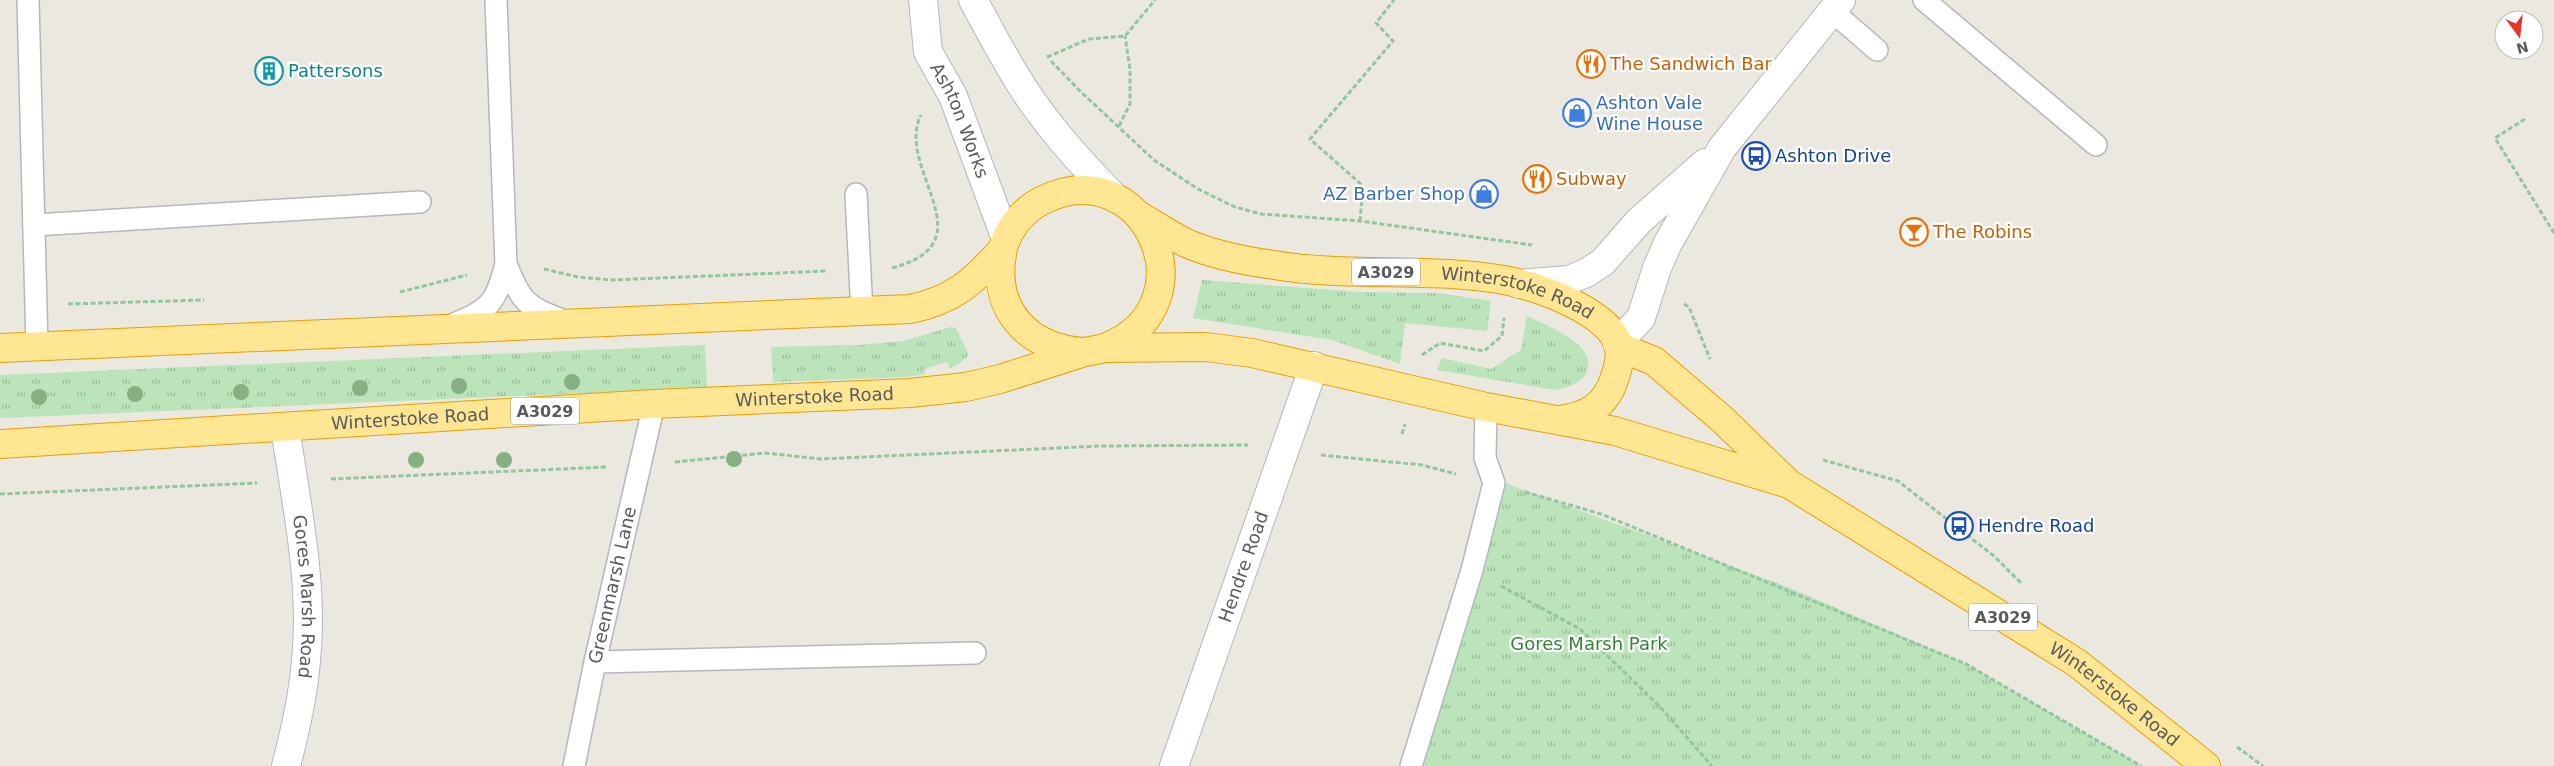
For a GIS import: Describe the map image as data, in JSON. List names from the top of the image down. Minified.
{"streets":{"highway":["A3029","Winterstoke Road"],"street":["Ashton Works","Hendre Road","Gores Marsh Road"],"lane":["Greenmarsh Lane"]},"crossings":[["Ashton Works","Winterstoke Road"],["Winterstoke Road","Hendre Road"],["Winterstoke Road","Greenmarsh Lane"],["Winterstoke Road","Gores Marsh Road"]],"parks":["Gores Marsh Park"],"places":{"restaurant":["The Sandwich Bar","Subway"],"building":["Pattersons"],"shop":["Ashton Vale Wine House","AZ Barber Shop"],"bus stop":["Ashton Drive","Hendre Road"],"bar":["The Robins"]},"north":"bottom"}
